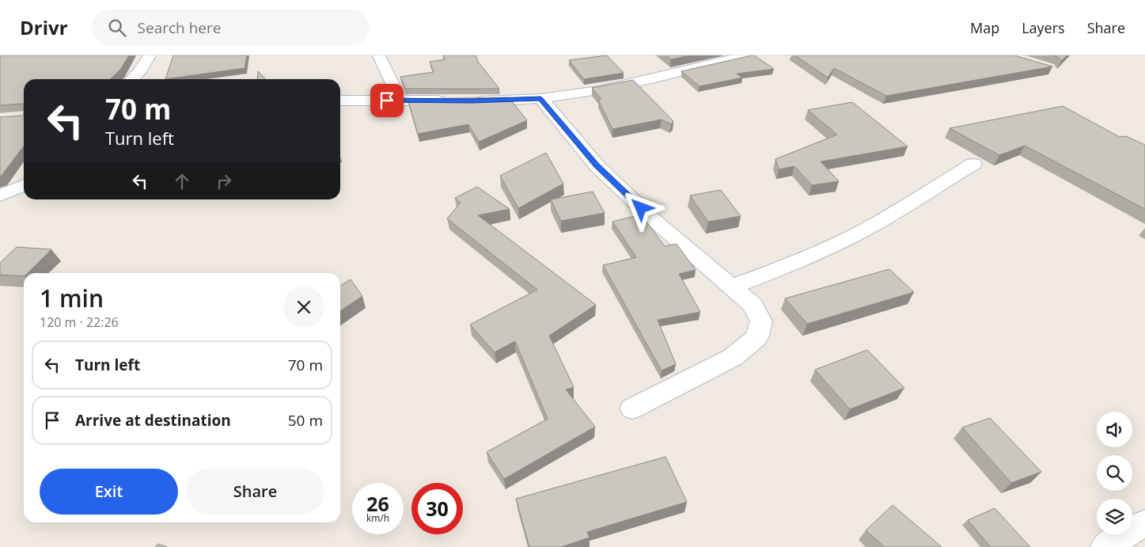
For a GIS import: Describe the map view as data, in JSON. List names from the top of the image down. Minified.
{"page":{"header":"Drivr","search":"Search here","nav":["Map","Layers","Share"],"turn":["70 m","Turn left"],"heading":["1 min","120 m · 22:26"],"list":[{"name":"Turn left","value":"70 m"},{"name":"Arrive at destination","value":"50 m"}],"buttons":["Exit","Share"],"speed":"26 km/h","limit":"30"}}
